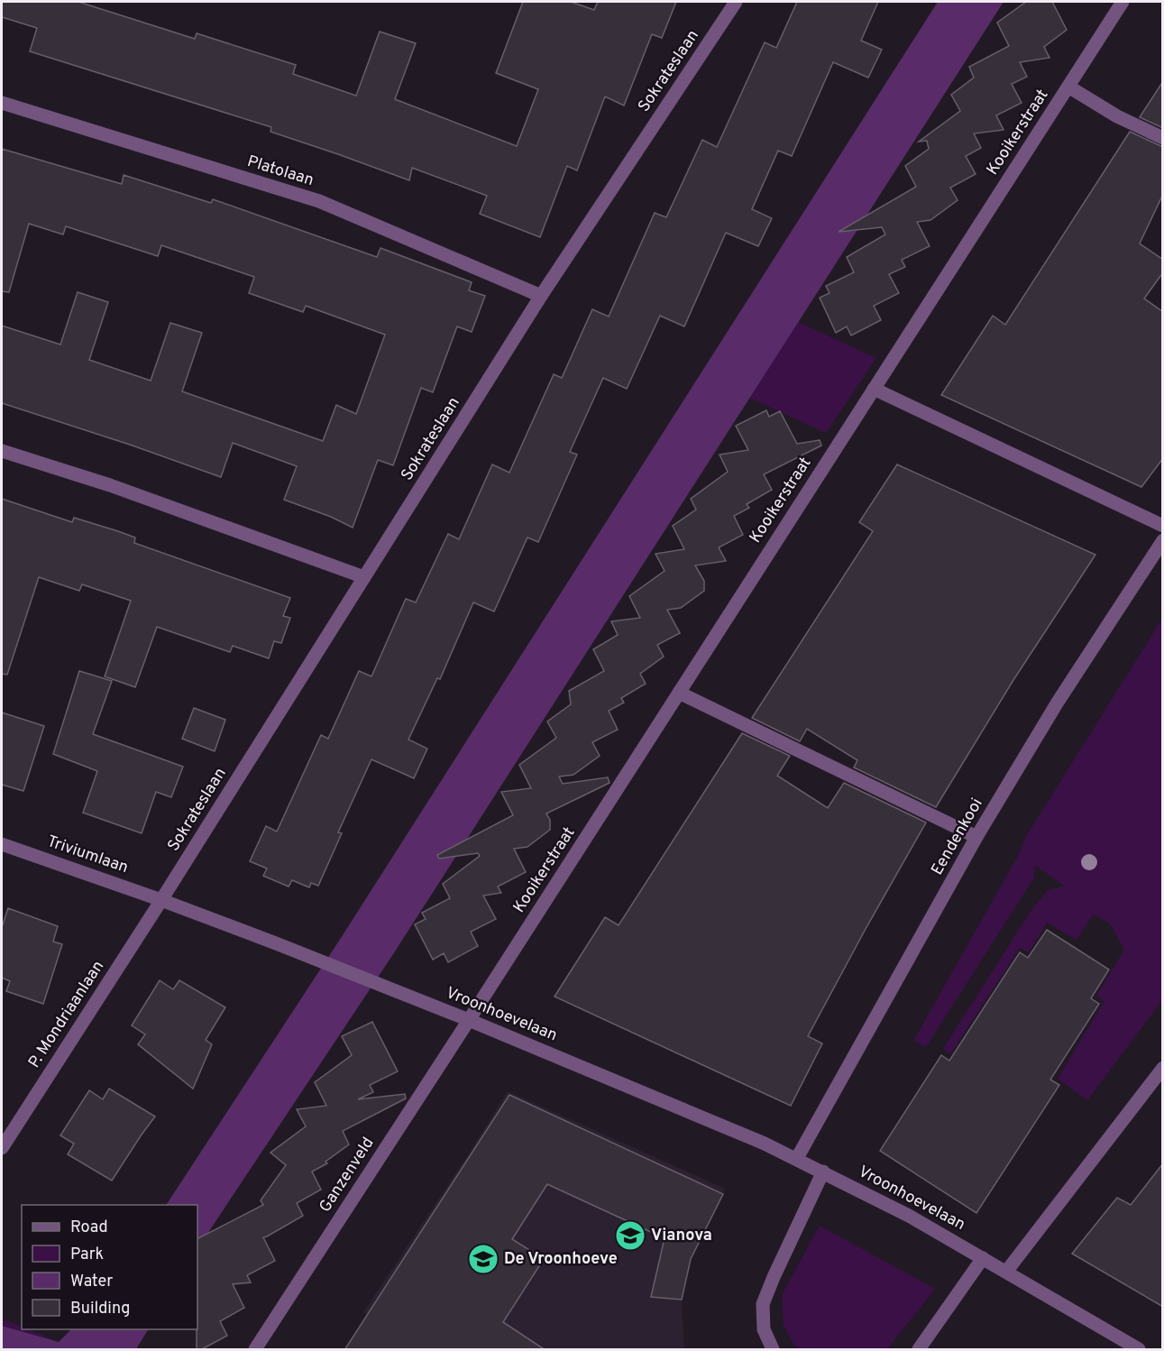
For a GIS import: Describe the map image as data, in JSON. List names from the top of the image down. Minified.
{"streets":{"street":["Sokrateslaan","Kooikerstraat","Platolaan","Eendenkooi","Triviumlaan","P. Mondriaanlaan","Vroonhoevelaan","Ganzenveld"]},"crossings":[["Sokrateslaan","Platolaan"],["Sokrateslaan","Triviumlaan"],["Sokrateslaan","P. Mondriaanlaan"],["Sokrateslaan","Vroonhoevelaan"],["Kooikerstraat","Vroonhoevelaan"],["Kooikerstraat","Ganzenveld"],["Eendenkooi","Vroonhoevelaan"],["Triviumlaan","P. Mondriaanlaan"],["Triviumlaan","Vroonhoevelaan"],["P. Mondriaanlaan","Vroonhoevelaan"],["Vroonhoevelaan","Ganzenveld"]],"places":{"school or university":["Vianova","De Vroonhoeve"]},"legend":["Road","Park","Water","Building"]}
